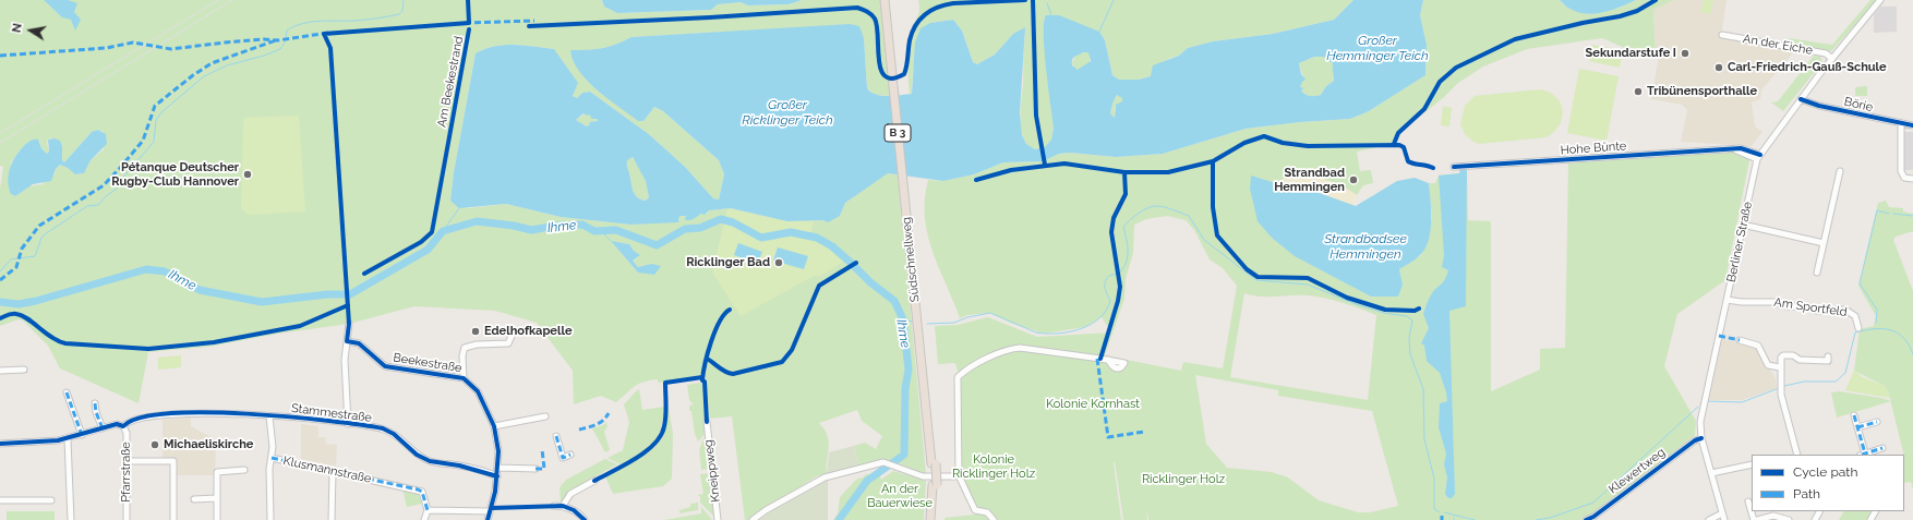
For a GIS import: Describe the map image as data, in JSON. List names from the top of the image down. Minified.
{"streets":{"highway":["B 3","Südschnellweg"],"street":["An der Eiche","Börie","Hohe Bünte","Berliner Straße","Am Sportfeld","Beekestraße","Stammestraße","Klusmannstraße","Kneippweg","Klewertweg","Pfarrstraße"],"cycle path":["Am Beekestrand"]},"crossings":[["An der Eiche","Berliner Straße"],["Börie","Berliner Straße"],["Hohe Bünte","Berliner Straße"],["Berliner Straße","Am Sportfeld"],["Berliner Straße","Klewertweg"],["Beekestraße","Stammestraße"],["Stammestraße","Klusmannstraße"],["Stammestraße","Pfarrstraße"]],"water":["Großer Hemminger Teich","Großer Ricklinger Teich","Ihme","Strandbadsee Hemmingen"],"parks":["Kolonie Kornhast","Kolonie Ricklinger Holz","Ricklinger Holz","An der Bauerwiese"],"places":["Sekundarstufe I","Carl-Friedrich-Gauß-Schule","Tribünensporthalle","Pétanque Deutscher Rugby-Club Hannover","Strandbad Hemmingen","Ricklinger Bad","Edelhofkapelle","Michaeliskirche"],"legend":["Cycle path","Path"],"north":"left"}
